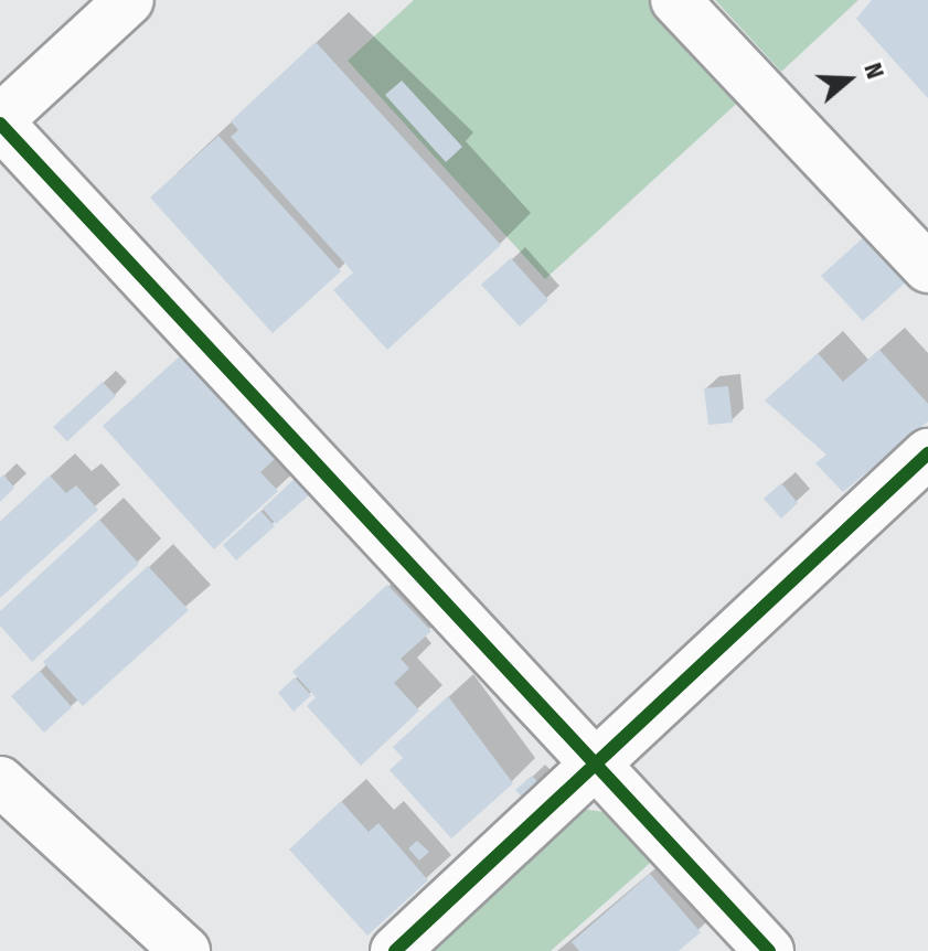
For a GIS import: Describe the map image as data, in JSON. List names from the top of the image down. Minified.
{"north":"right"}
